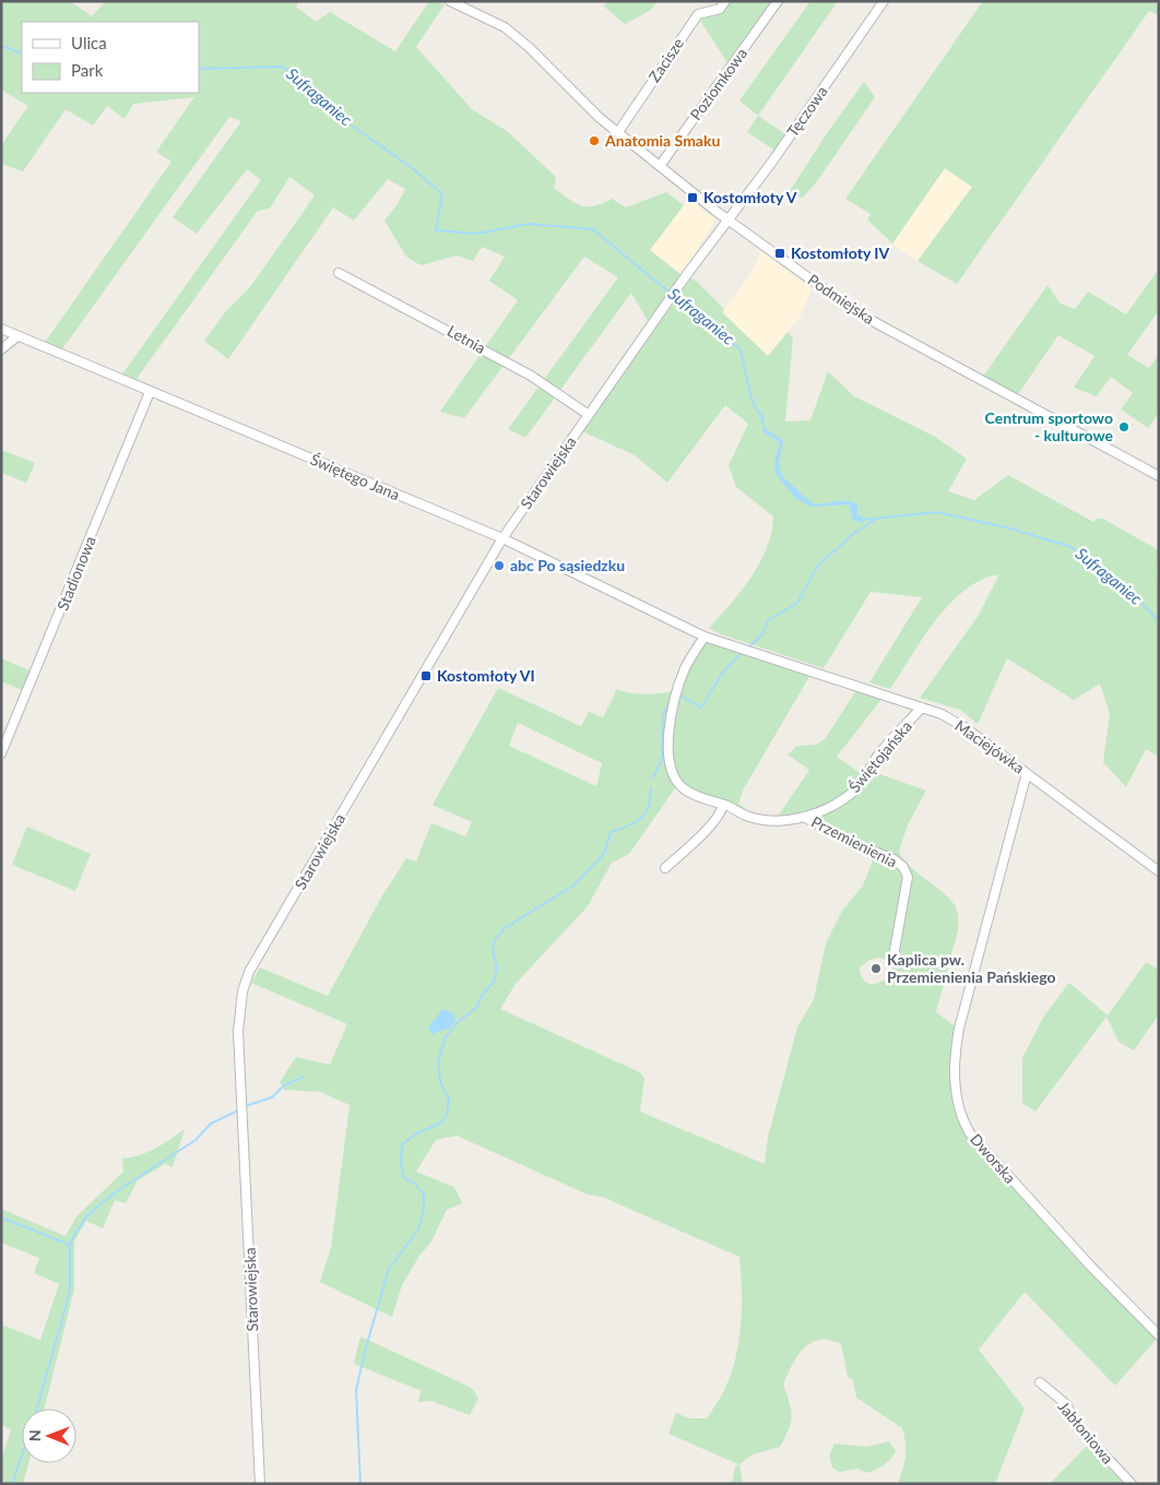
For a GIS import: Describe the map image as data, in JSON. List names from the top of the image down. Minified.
{"streets":{"street":["Zacisze","Poziomkowa","Tęczowa","Podmiejska","Letnia","Starowiejska","Świętego Jana","Stadionowa","Maciejówka","Świętojańska","Przemienienia","Dworska","Jabłoniowa"]},"crossings":[["Zacisze","Podmiejska"],["Poziomkowa","Podmiejska"],["Tęczowa","Podmiejska"],["Tęczowa","Starowiejska"],["Podmiejska","Starowiejska"],["Letnia","Starowiejska"],["Starowiejska","Świętego Jana"],["Świętego Jana","Stadionowa"],["Świętego Jana","Maciejówka"],["Świętego Jana","Świętojańska"],["Maciejówka","Świętojańska"],["Maciejówka","Dworska"],["Świętojańska","Przemienienia"]],"water":["Sufraganiec"],"places":{"other":["Anatomia Smaku","Centrum sportowo - kulturowe","abc Po sąsiedzku","Kaplica pw. Przemienienia Pańskiego"],"transit":["Kostomłoty V","Kostomłoty IV","Kostomłoty VI"]},"legend":["Ulica","Park"],"north":"left"}
